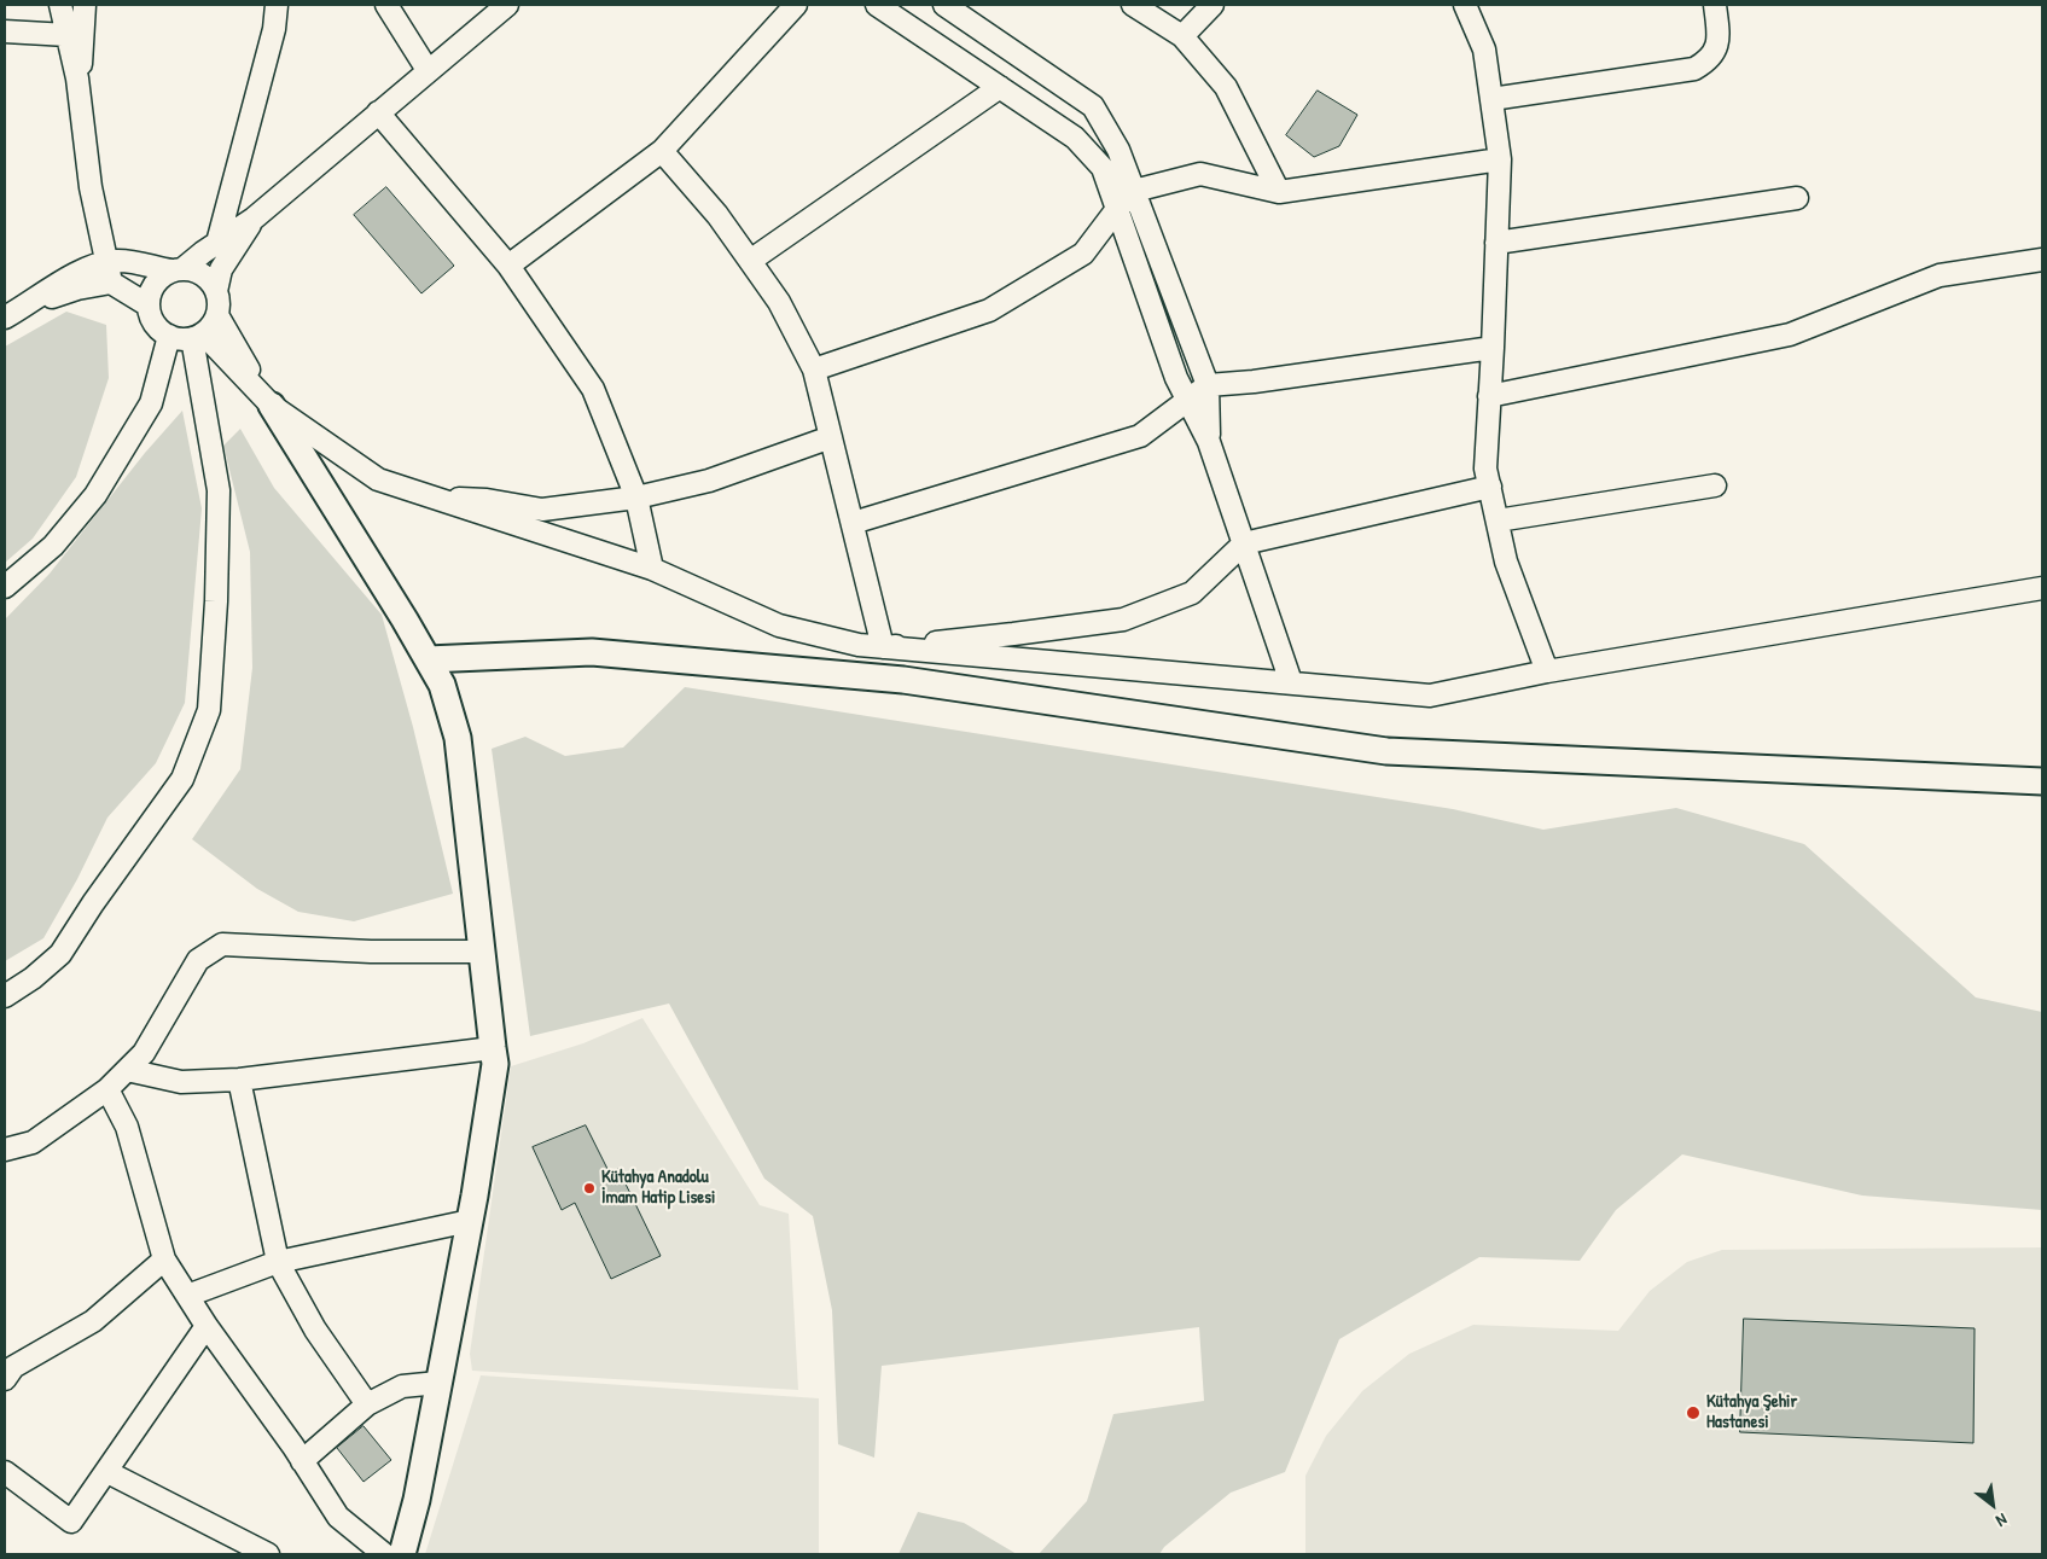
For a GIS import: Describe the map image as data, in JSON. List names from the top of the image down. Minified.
{"places":["Kütahya Anadolu İmam Hatip Lisesi","Kütahya Şehir Hastanesi"],"north":"bottom right"}
